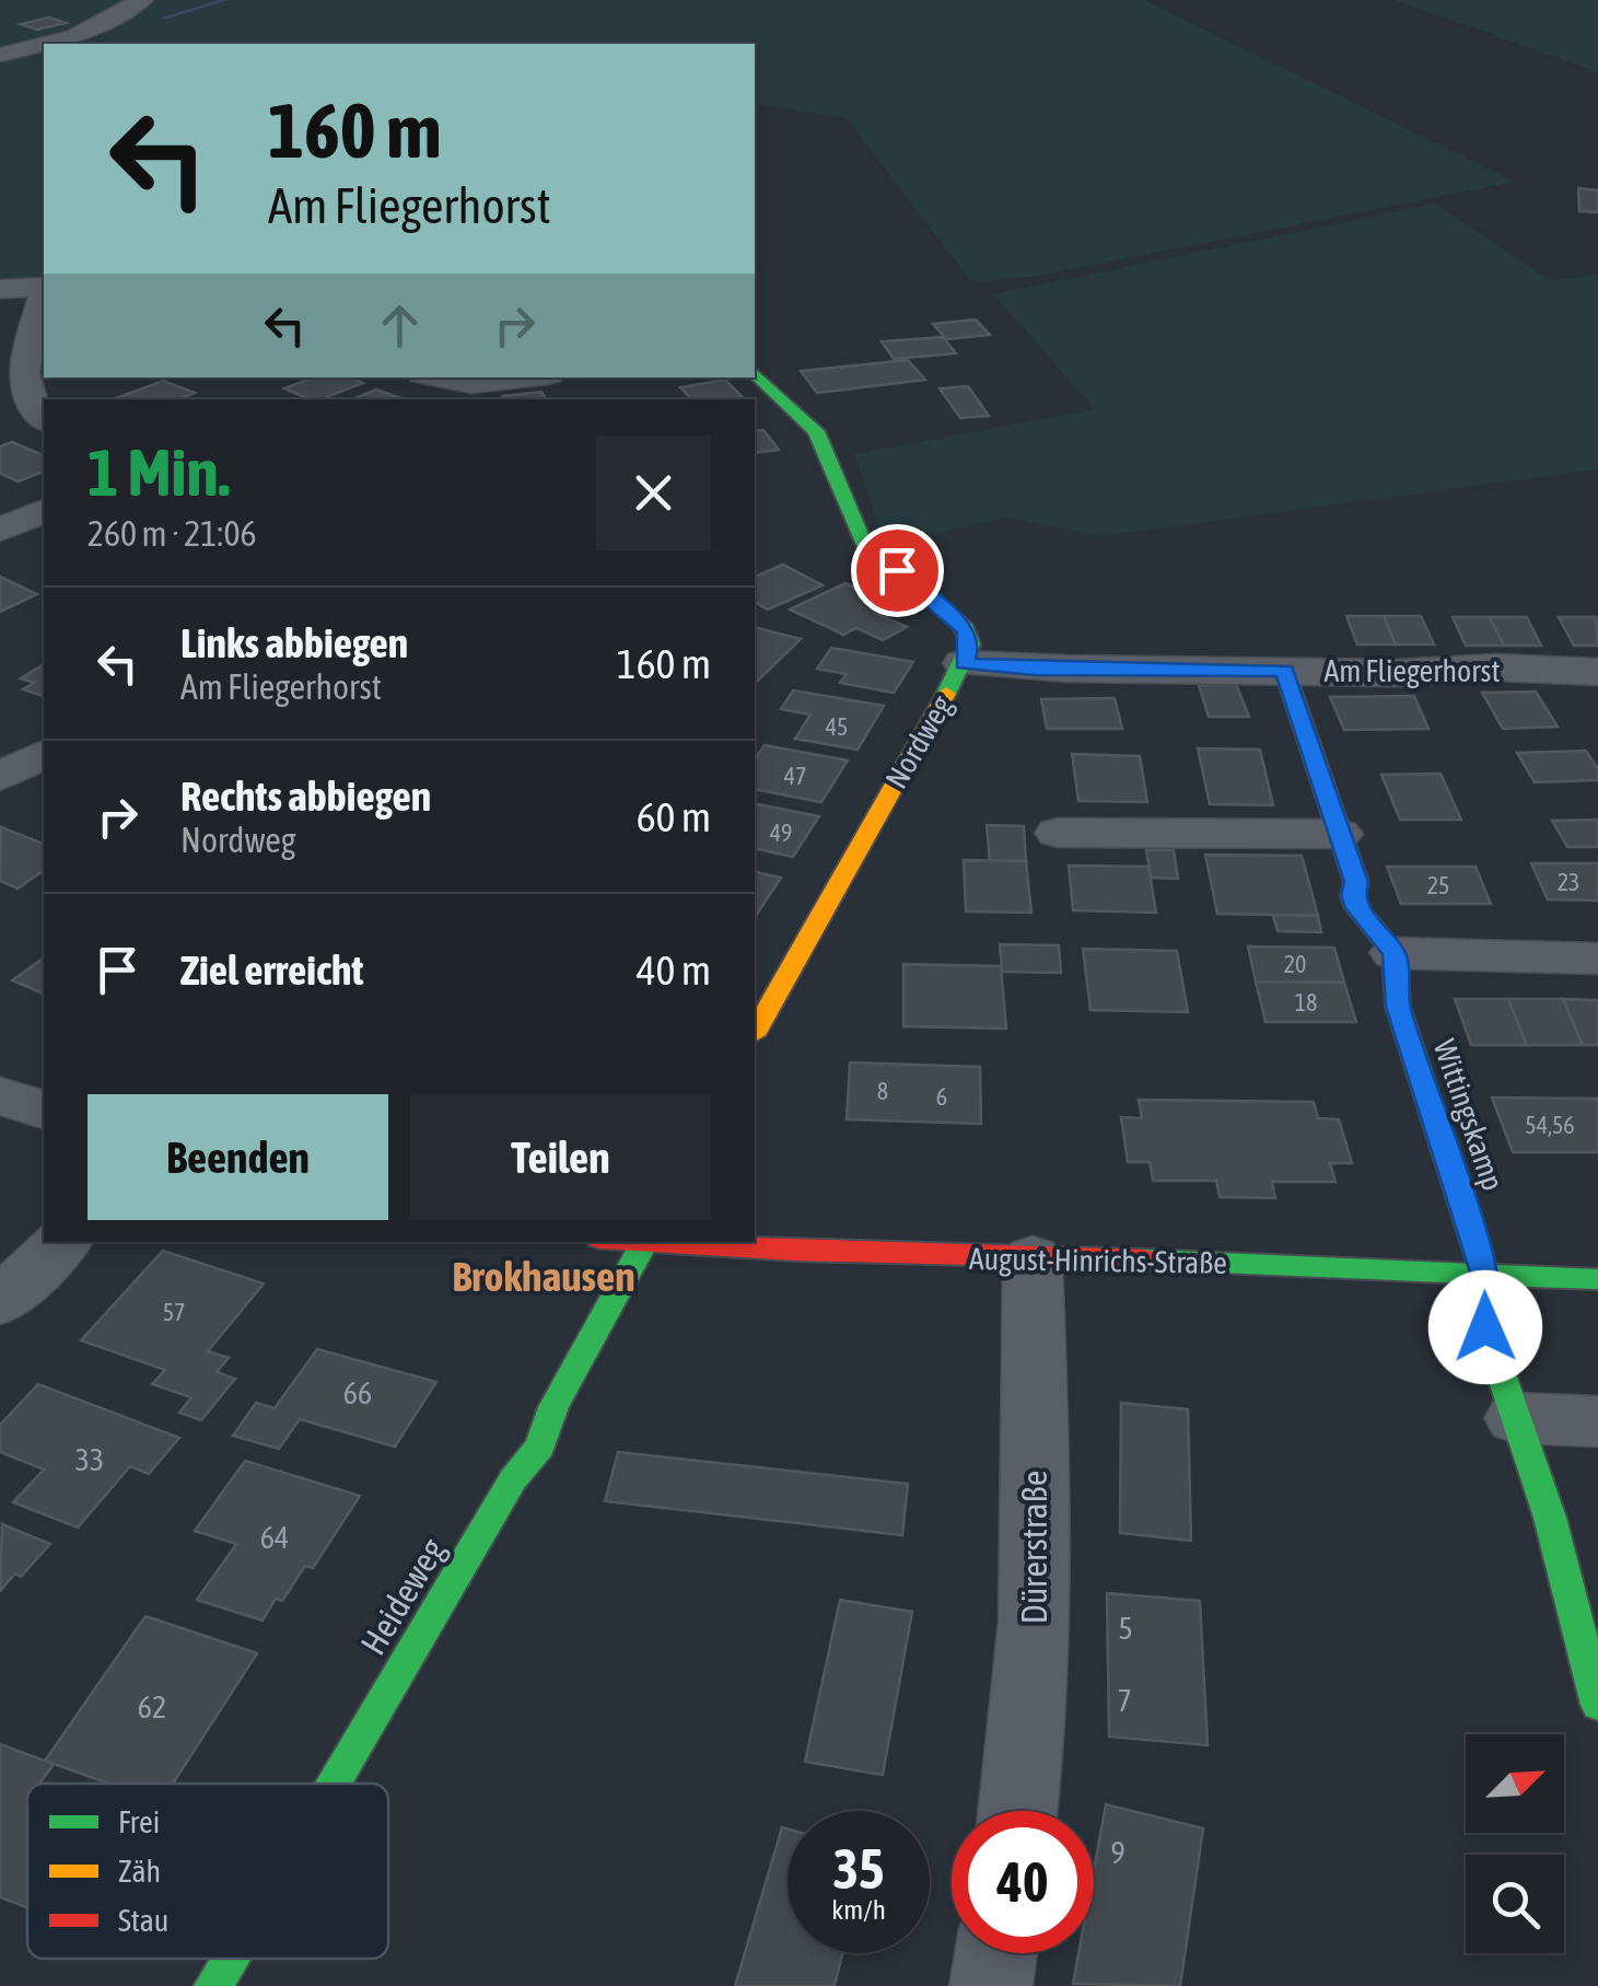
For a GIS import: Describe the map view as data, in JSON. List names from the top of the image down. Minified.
{"streets":{"street":["Am Fliegerhorst","Nordweg","Wittingskamp","August-Hinrichs-Straße","Dürerstraße","Heideweg"]},"crossings":[["Am Fliegerhorst","Nordweg"],["Wittingskamp","August-Hinrichs-Straße"],["August-Hinrichs-Straße","Dürerstraße"]],"districts":["Brokhausen"],"house_numbers":["45","47","49","23","25","20","18","8","6","54,56","57","66","33","64","5","7","62","9"],"legend":["Frei","Zäh","Stau"],"north":"top right","page":{"turn":["160 m","Am Fliegerhorst"],"heading":["1 Min.","260 m · 21:06"],"list":[{"name":"Links abbiegen","note":"Am Fliegerhorst","value":"160 m"},{"name":"Rechts abbiegen","note":"Nordweg","value":"60 m"},{"name":"Ziel erreicht","value":"40 m"}],"buttons":["Beenden","Teilen"],"speed":"35 km/h","limit":"40"}}
